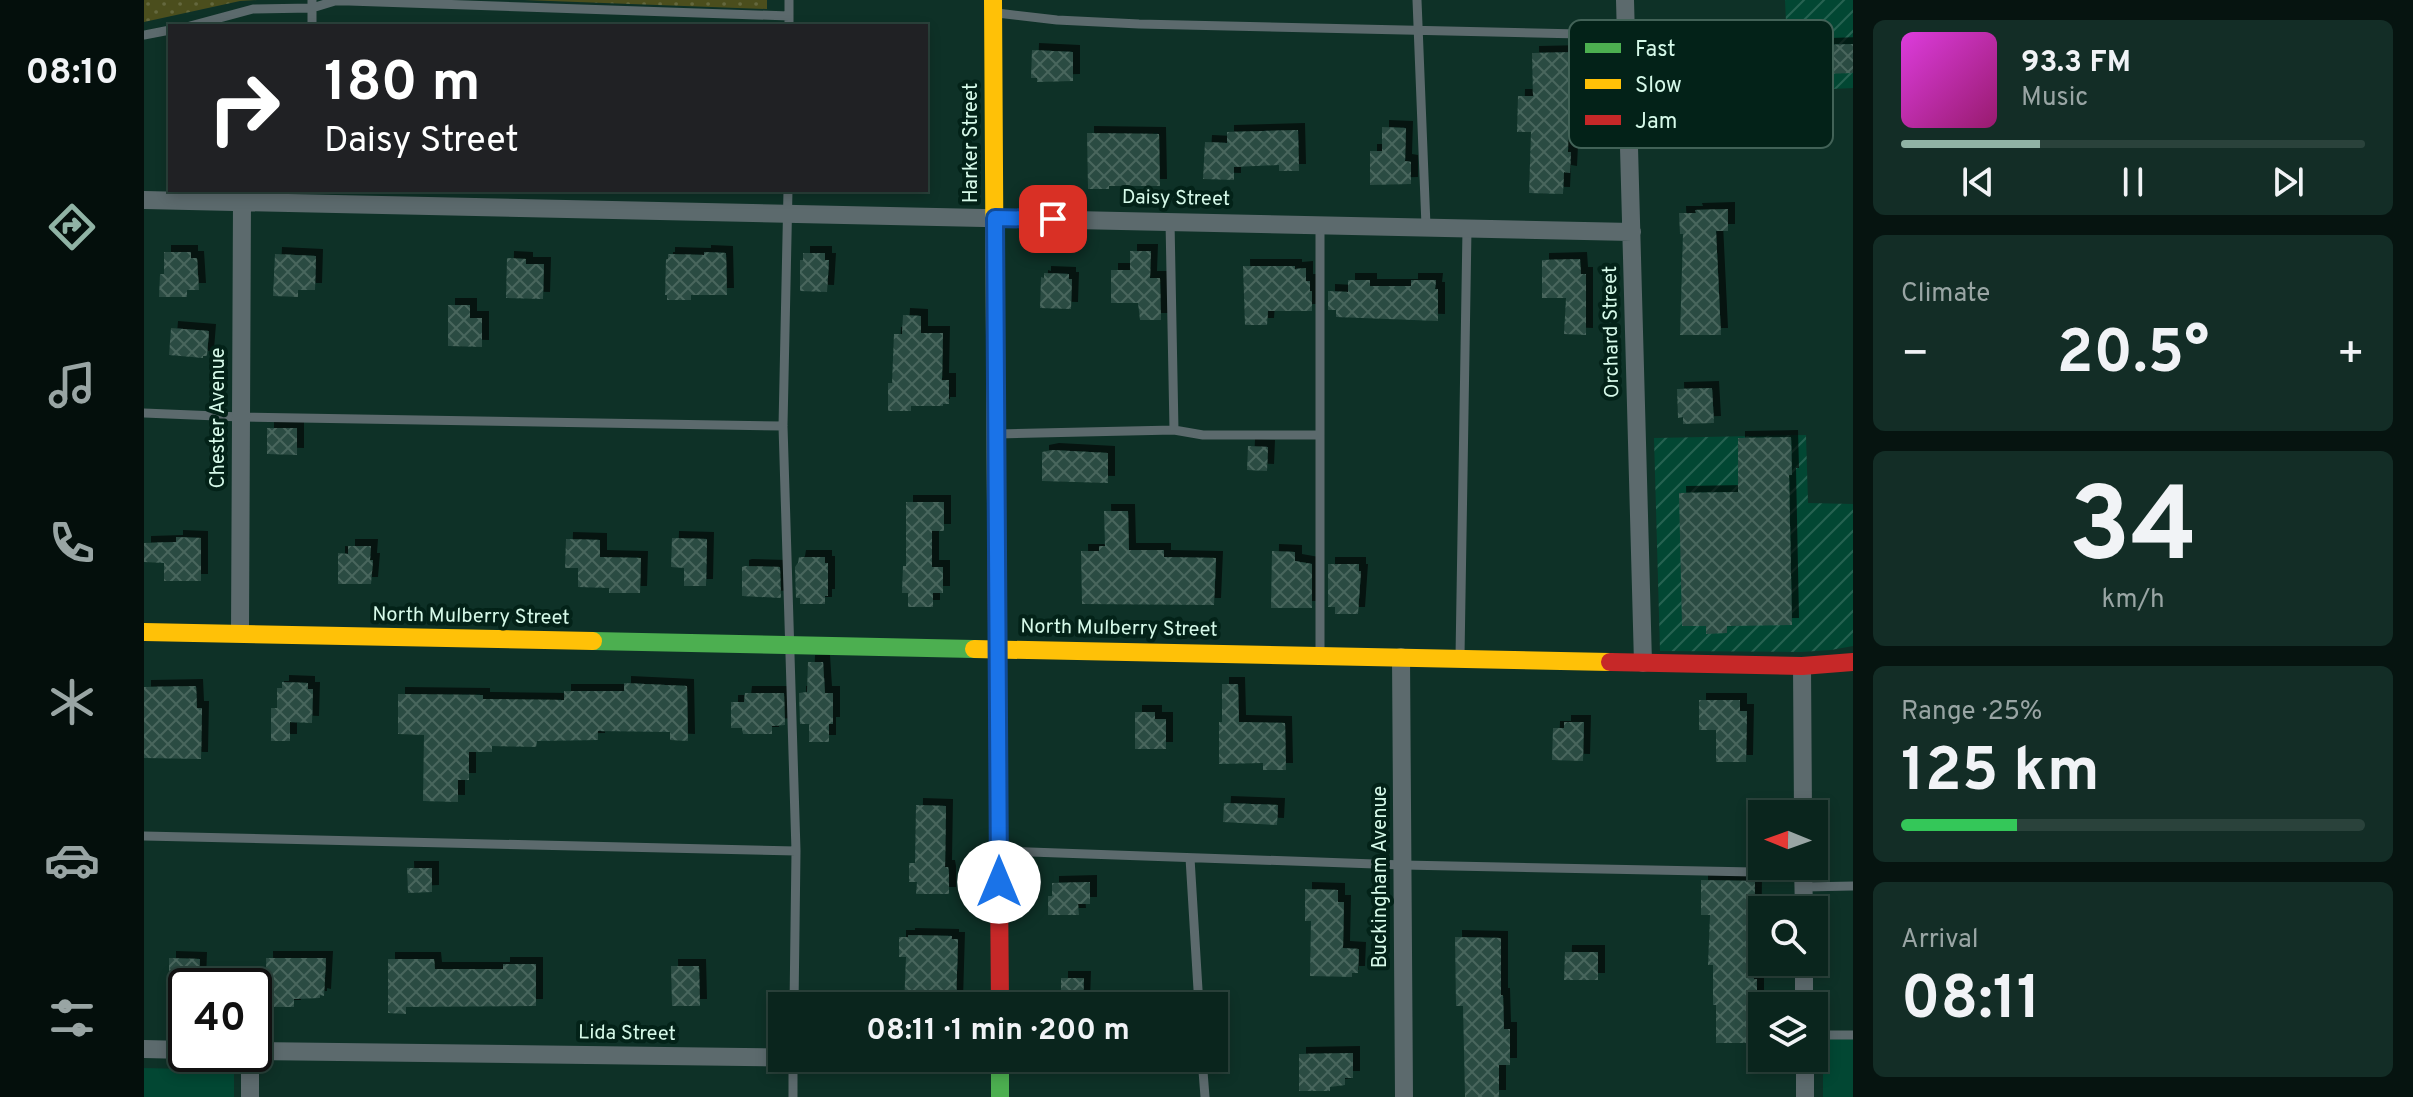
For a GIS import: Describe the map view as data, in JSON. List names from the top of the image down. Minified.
{"streets":{"street":["Harker Street","Daisy Street","Orchard Street","Chester Avenue","North Mulberry Street","Buckingham Avenue","Lida Street"]},"crossings":[["Harker Street","Daisy Street"],["Harker Street","North Mulberry Street"],["Daisy Street","Orchard Street"],["Daisy Street","Chester Avenue"],["Orchard Street","North Mulberry Street"],["Chester Avenue","North Mulberry Street"],["North Mulberry Street","Buckingham Avenue"]],"legend":["Fast","Slow","Jam"],"north":"left","page":{"tabs":"08:10","turn":["180 m","Daisy Street"],"song":["93.3 FM","Music"],"tile":["Climate",["34","km/h"],["Range · 25%","125 km"],["Arrival","08:11"]],"heat":["−","20.5°","+"],"limit":"40","trip":"08:11 · 1 min · 200 m"}}
